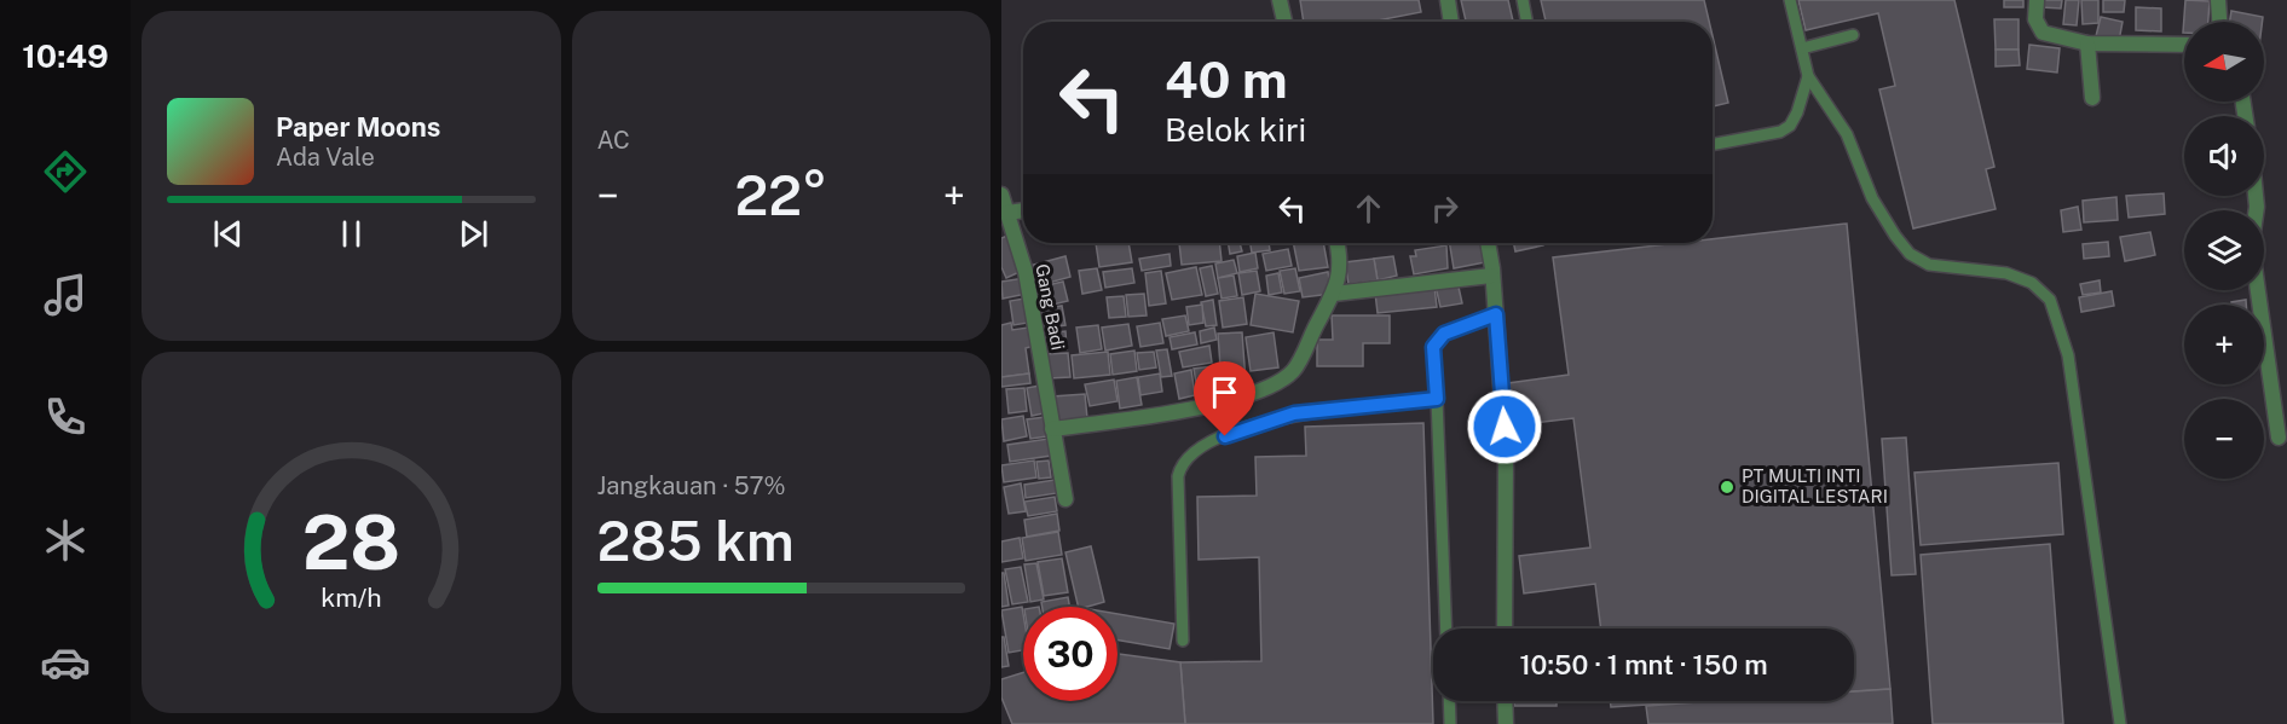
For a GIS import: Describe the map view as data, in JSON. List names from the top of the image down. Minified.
{"streets":{"street":["Gang Badi"]},"places":["PT MULTI INTI DIGITAL LESTARI"],"north":"left","page":{"tabs":"10:49","tile":["AC",["Jangkauan · 57%","285 km"]],"map_buttons":["+","−"],"turn":["40 m","Belok kiri"],"song":["Paper Moons","Ada Vale"],"heat":["−","22°","+"],"limit":"30","trip":"10:50 · 1 mnt · 150 m","gauge":["28","km/h"]}}
